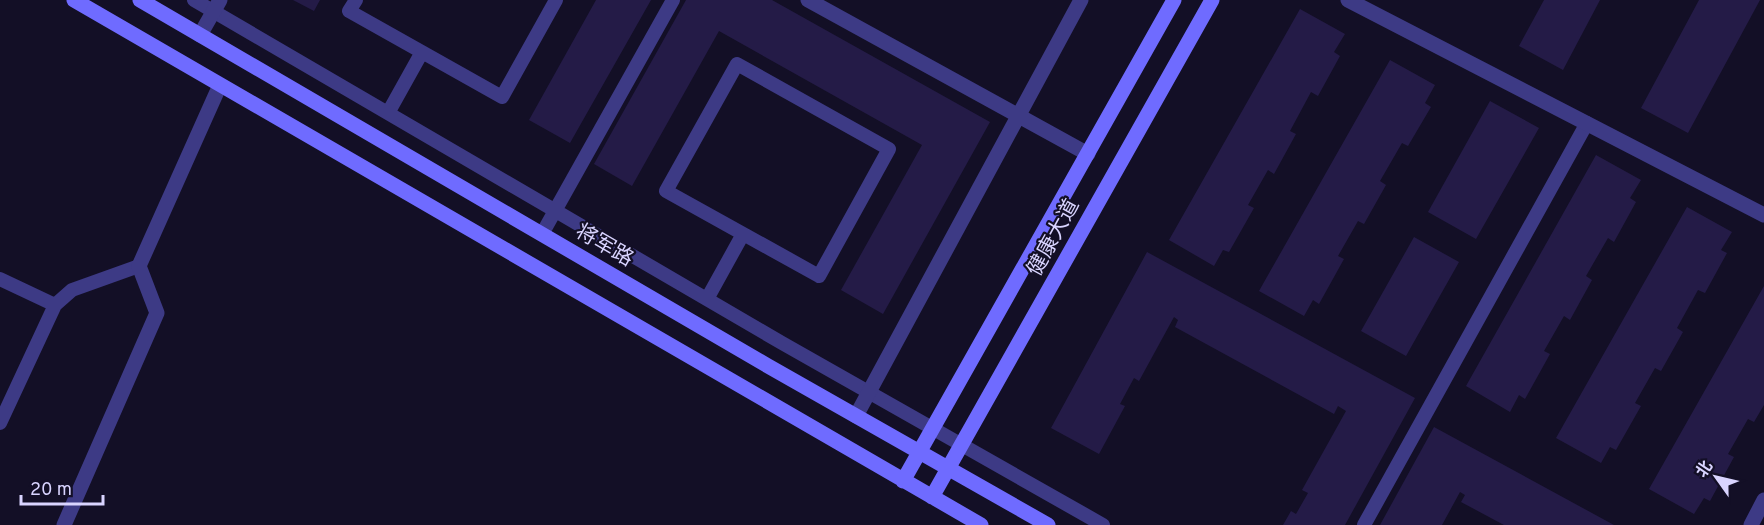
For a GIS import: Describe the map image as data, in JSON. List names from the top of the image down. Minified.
{"streets":{"main road":["健康大道","将军路"]},"crossings":[["健康大道","将军路"]],"scale_bar":"20 m","north":"top left"}
